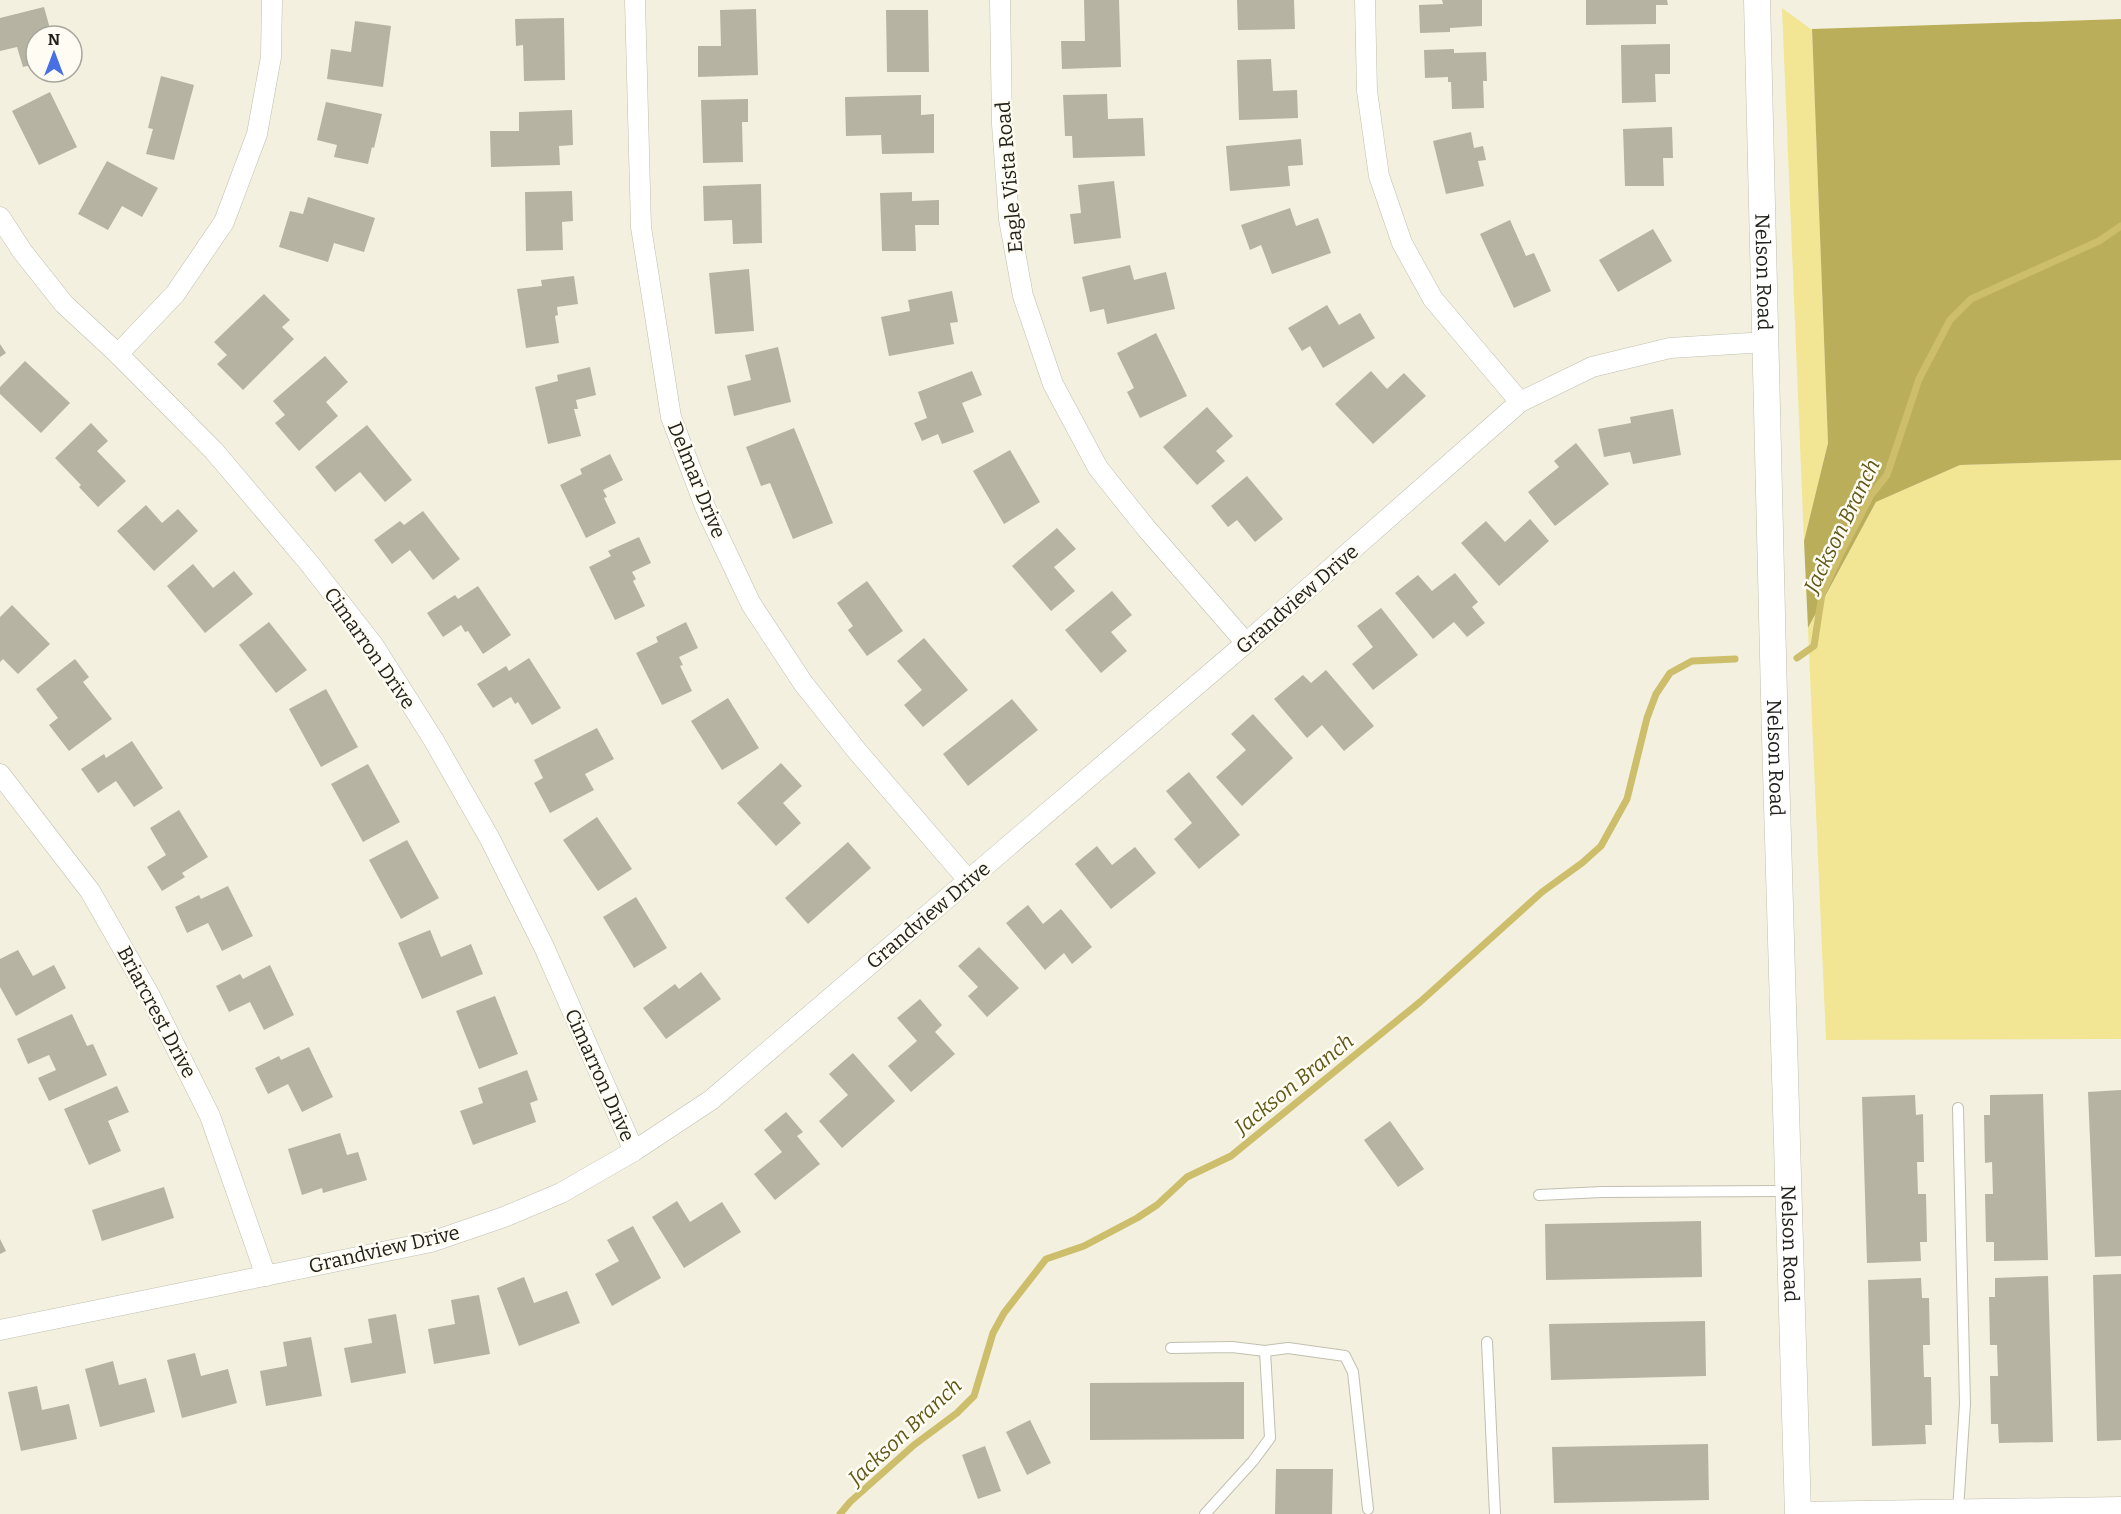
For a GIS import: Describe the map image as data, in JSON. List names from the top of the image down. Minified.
{"streets":{"street":["Eagle Vista Road","Nelson Road","Delmar Drive","Grandview Drive","Cimarron Drive","Briarcrest Drive"]},"crossings":[["Eagle Vista Road","Grandview Drive"],["Nelson Road","Grandview Drive"],["Delmar Drive","Grandview Drive"],["Grandview Drive","Cimarron Drive"],["Grandview Drive","Briarcrest Drive"]],"water":["Jackson Branch"],"north":"top"}
